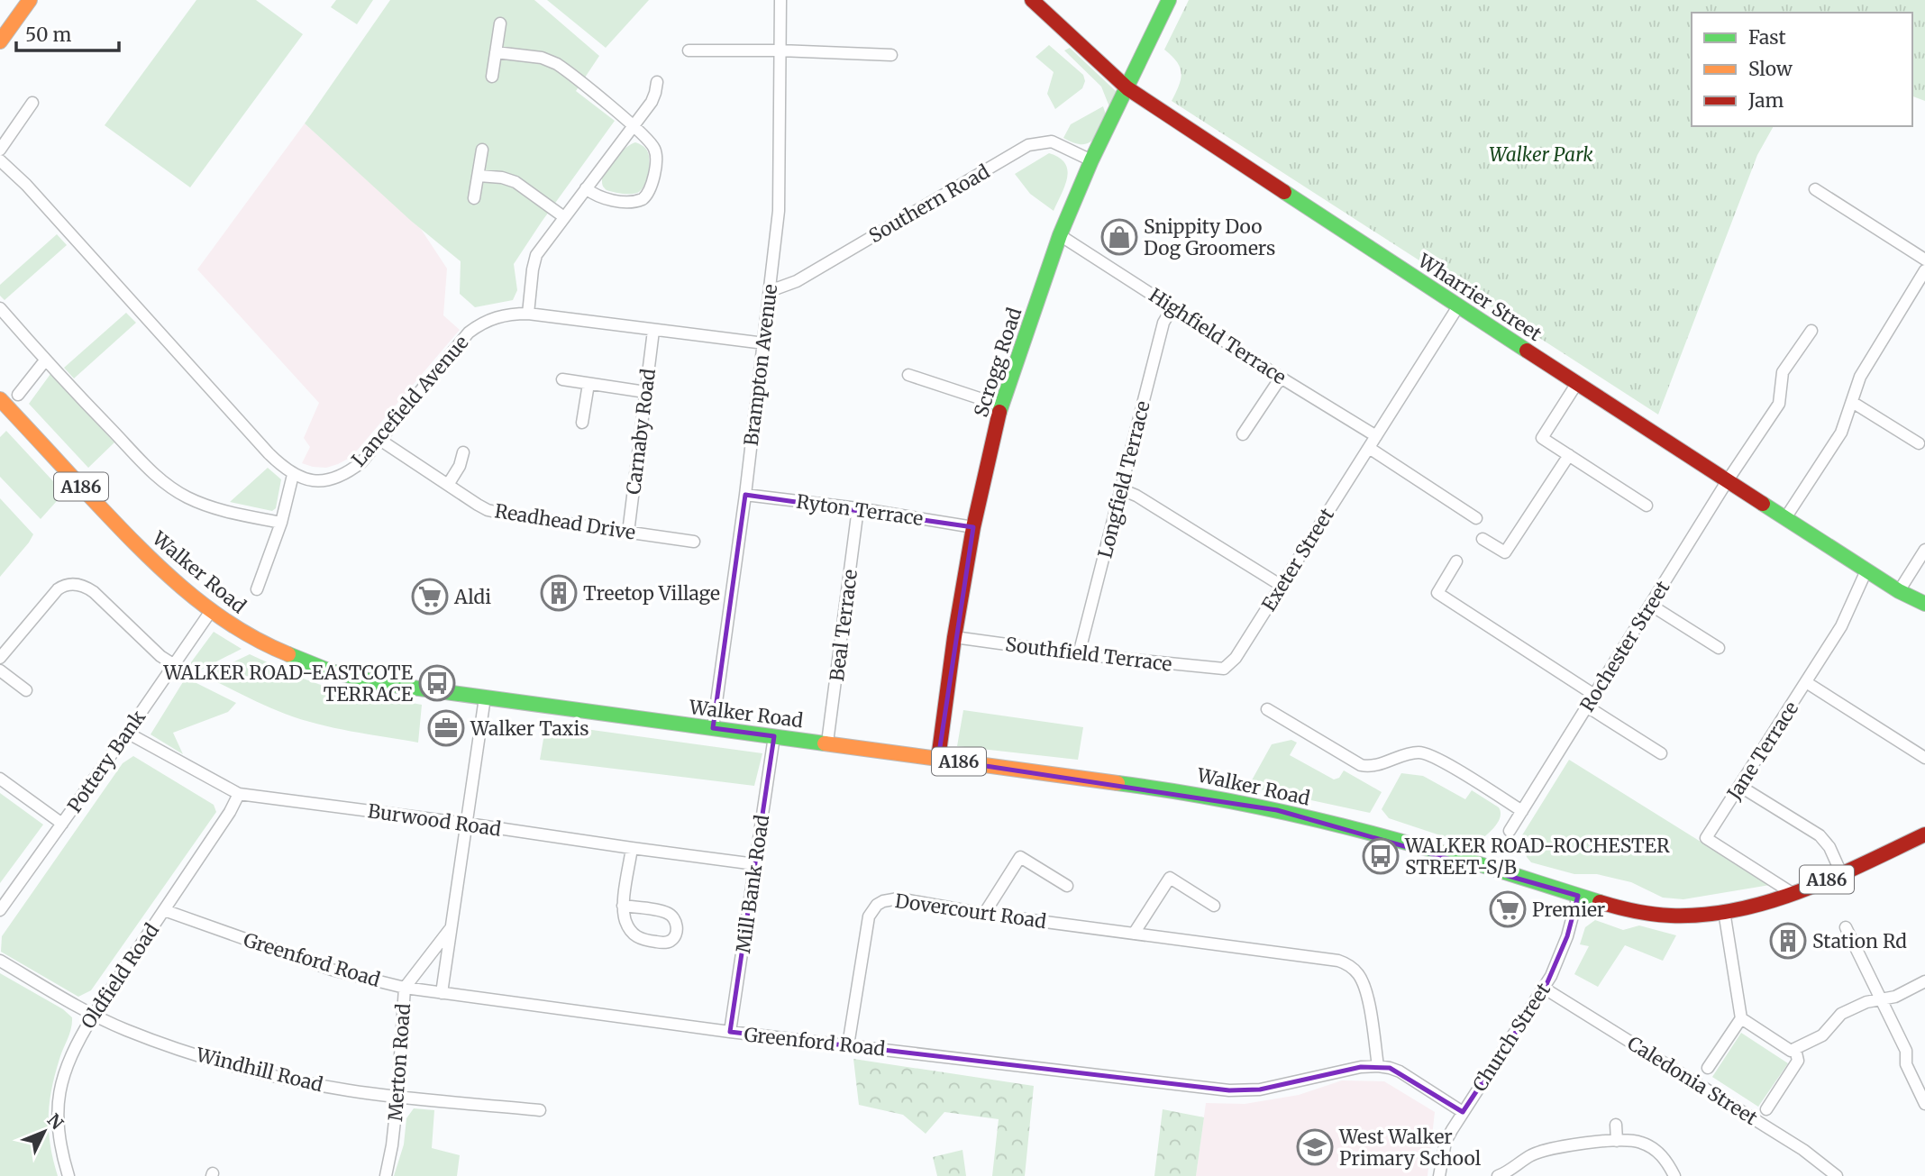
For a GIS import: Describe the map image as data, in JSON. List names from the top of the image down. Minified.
{"streets":{"main road":["Wharrier Street","Scrogg Road","A186","Walker Road"],"street":["Southern Road","Highfield Terrace","Brampton Avenue","Lancefield Avenue","Carnaby Road","Longfield Terrace","Ryton Terrace","Readhead Drive","Exeter Street","Beal Terrace","Rochester Street","Southfield Terrace","Jane Terrace","Pottery Bank","Burwood Road","Mill Bank Road","Dovercourt Road","Greenford Road","Oldfield Road","Church Street","Merton Road","Windhill Road","Caledonia Street"]},"crossings":[["Southern Road","Scrogg Road"],["Southern Road","Brampton Avenue"],["Wharrier Street","Scrogg Road"],["Wharrier Street","Exeter Street"],["Wharrier Street","Rochester Street"],["Wharrier Street","Jane Terrace"],["Highfield Terrace","Scrogg Road"],["Highfield Terrace","Longfield Terrace"],["Highfield Terrace","Exeter Street"],["Scrogg Road","Ryton Terrace"],["Scrogg Road","Walker Road"],["Scrogg Road","Southfield Terrace"],["Brampton Avenue","Lancefield Avenue"],["Brampton Avenue","Ryton Terrace"],["Brampton Avenue","Walker Road"],["Lancefield Avenue","Carnaby Road"],["Lancefield Avenue","Readhead Drive"],["Carnaby Road","Readhead Drive"],["Longfield Terrace","Southfield Terrace"],["A186","Walker Road"],["A186","Jane Terrace"],["A186","Church Street"],["Ryton Terrace","Beal Terrace"],["Exeter Street","Southfield Terrace"],["Walker Road","Beal Terrace"],["Walker Road","Pottery Bank"],["Walker Road","Mill Bank Road"],["Walker Road","Church Street"],["Walker Road","Merton Road"],["Pottery Bank","Burwood Road"],["Burwood Road","Mill Bank Road"],["Burwood Road","Oldfield Road"],["Burwood Road","Merton Road"],["Mill Bank Road","Greenford Road"],["Dovercourt Road","Greenford Road"],["Greenford Road","Oldfield Road"],["Greenford Road","Church Street"],["Greenford Road","Merton Road"],["Oldfield Road","Windhill Road"],["Church Street","Caledonia Street"],["Merton Road","Windhill Road"]],"parks":["Walker Park"],"places":{"shop":["Snippity Doo Dog Groomers"],"building":["Treetop Village","Station Rd"],"supermarket":["Aldi","Premier"],"bus stop":["WALKER ROAD-EASTCOTE TERRACE","WALKER ROAD-ROCHESTER STREET-S/B"],"office":["Walker Taxis"],"school or university":["West Walker Primary School"]},"legend":["Fast","Slow","Jam"],"scale_bar":"50 m","north":"top right"}
